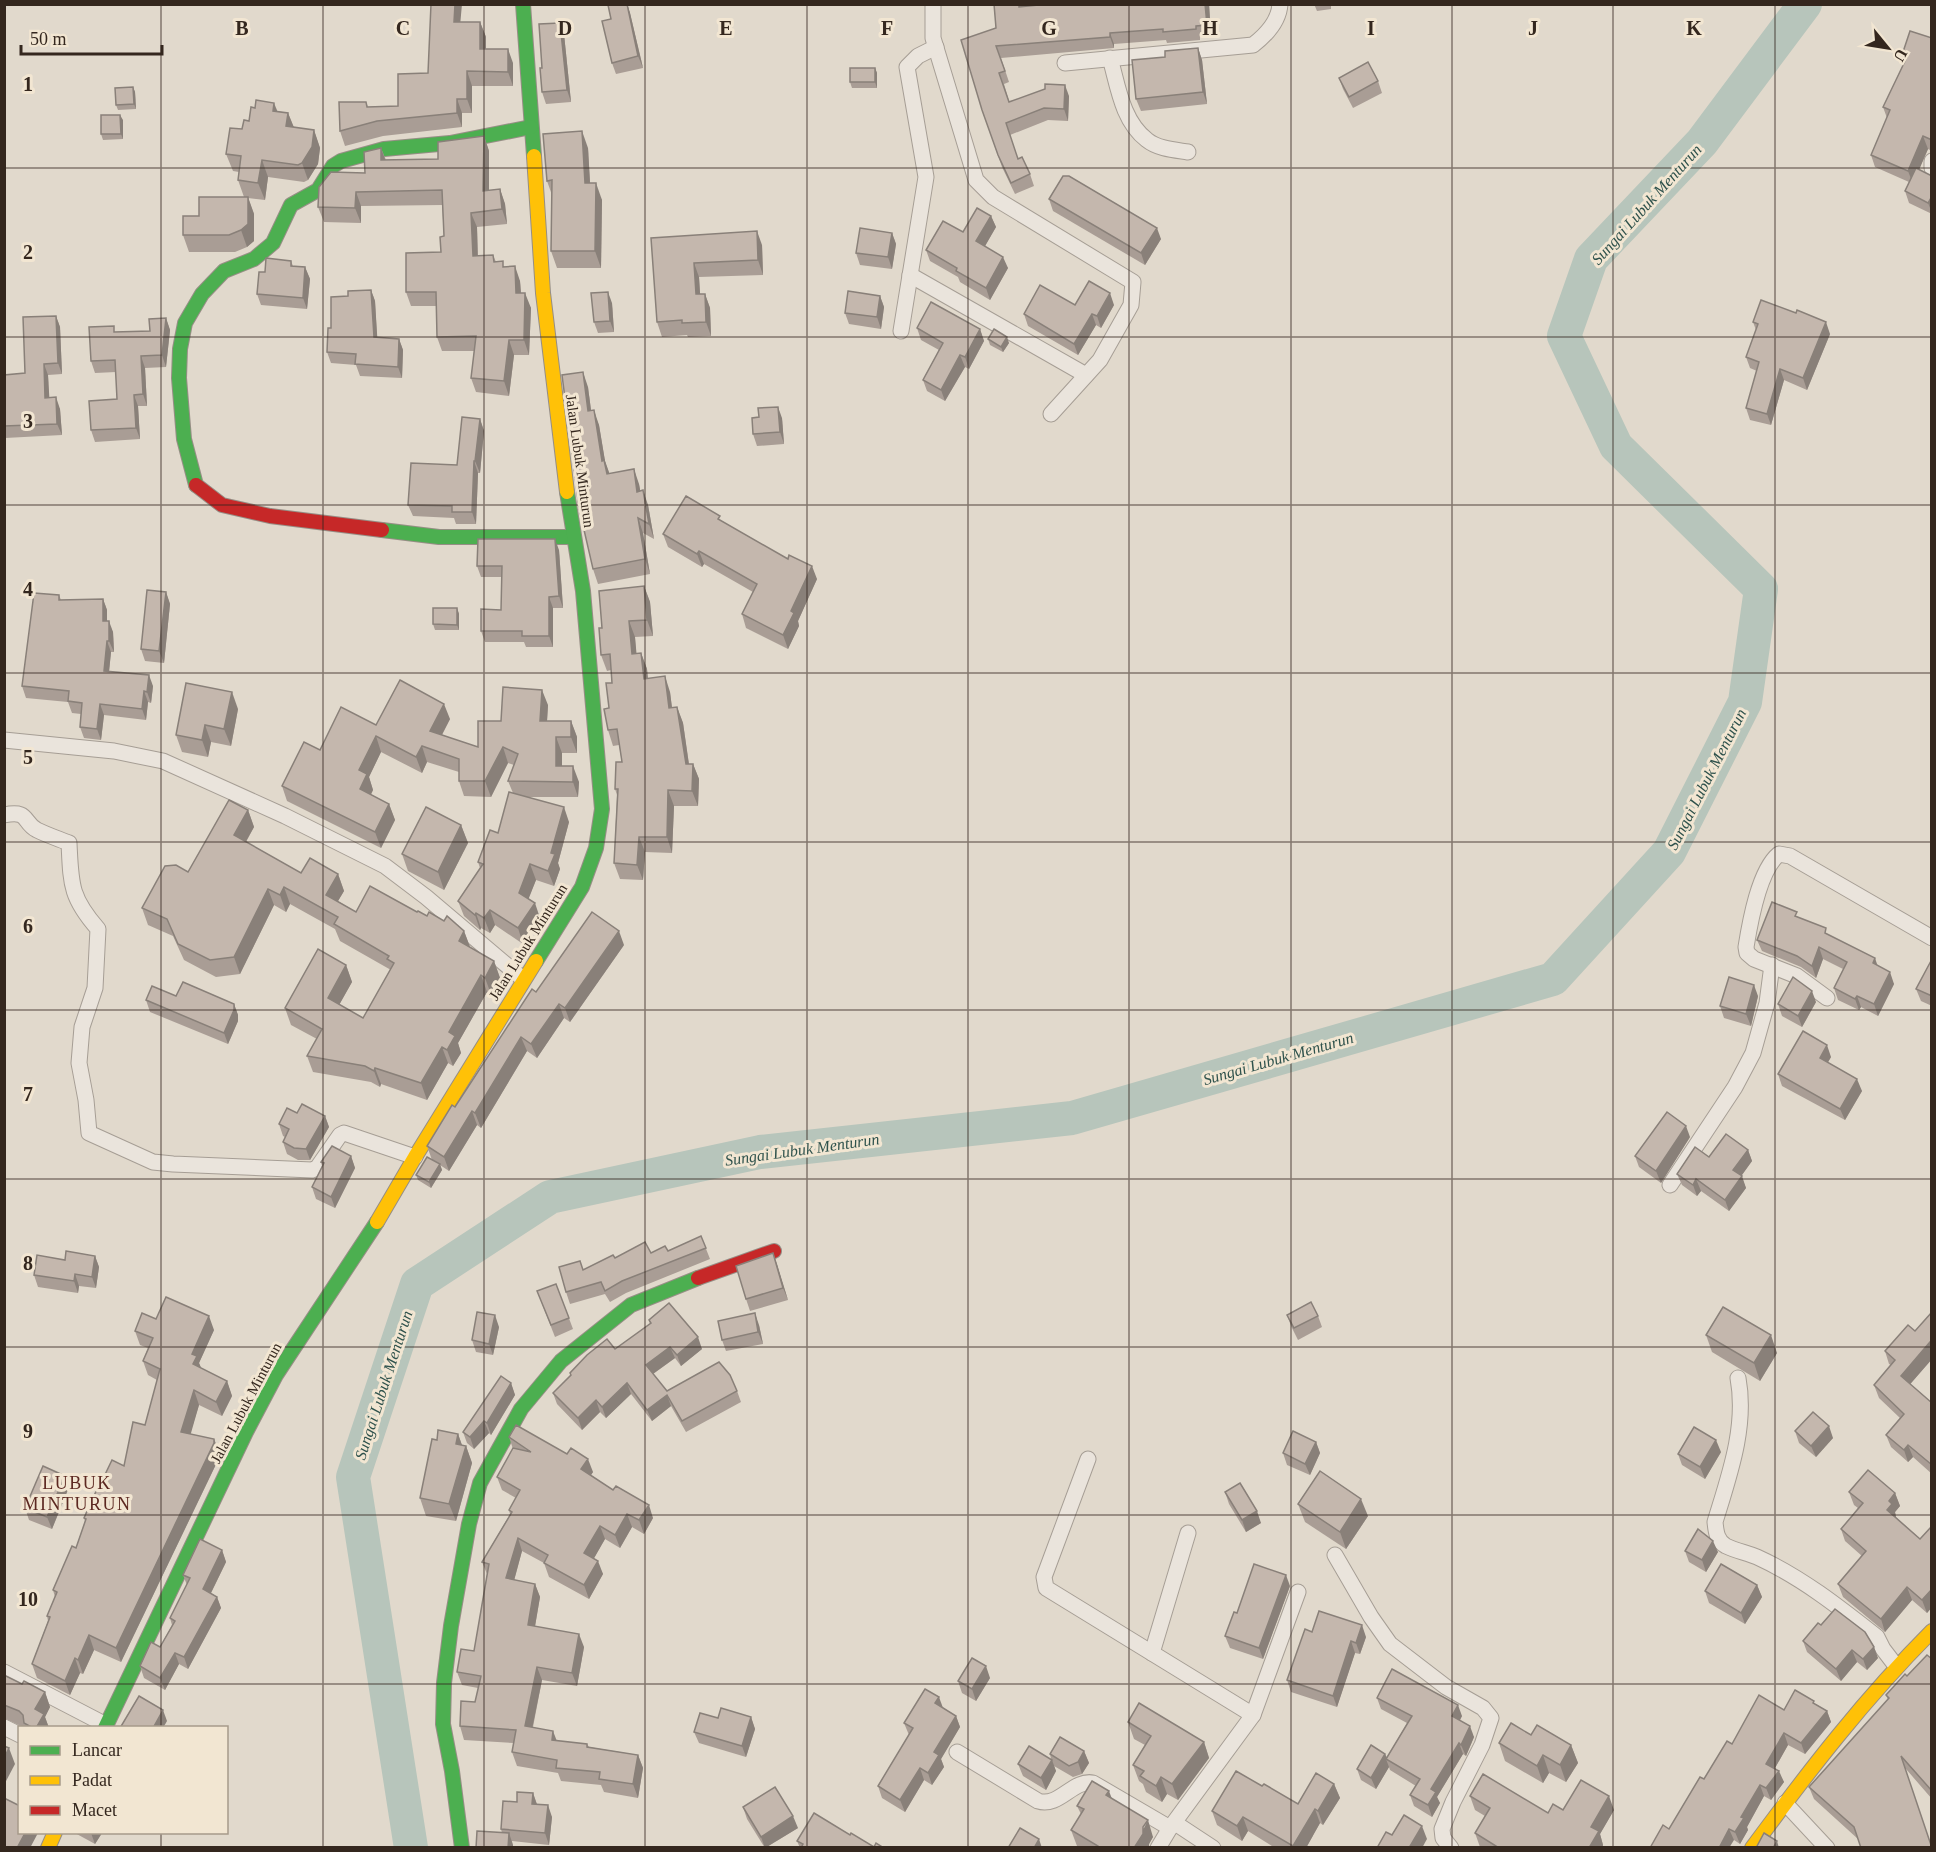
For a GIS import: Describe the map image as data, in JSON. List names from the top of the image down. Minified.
{"streets":{"street":["Jalan Lubuk Minturun"]},"districts":["LUBUK MINTURUN"],"water":["Sungai Lubuk Menturun"],"legend":["Lancar","Padat","Macet"],"scale_bar":"50 m","north":"bottom right","grid":{"columns":["B","C","D","E","F","G","H","I","J","K"],"rows":["1","2","3","4","5","6","7","8","9","10"]}}
